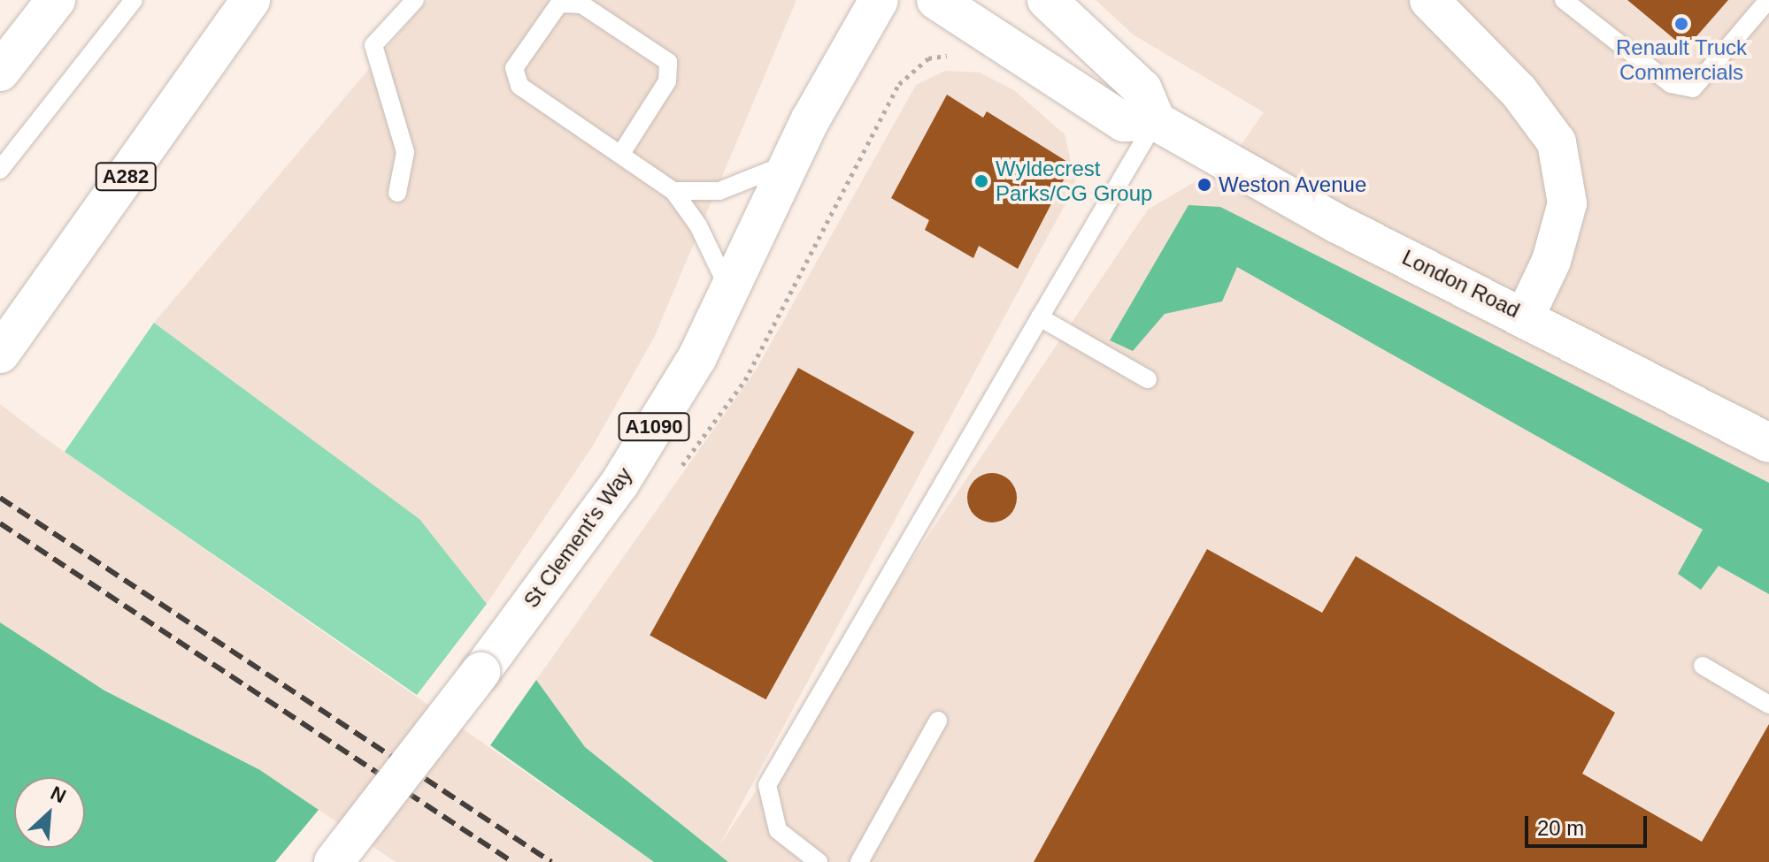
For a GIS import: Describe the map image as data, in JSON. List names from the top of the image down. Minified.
{"streets":{"main road":["A282","London Road","A1090","St Clement's Way"]},"places":["Renault Truck Commercials","Wyldecrest Parks/CG Group","Weston Avenue"],"scale_bar":"20 m","north":"top right"}
